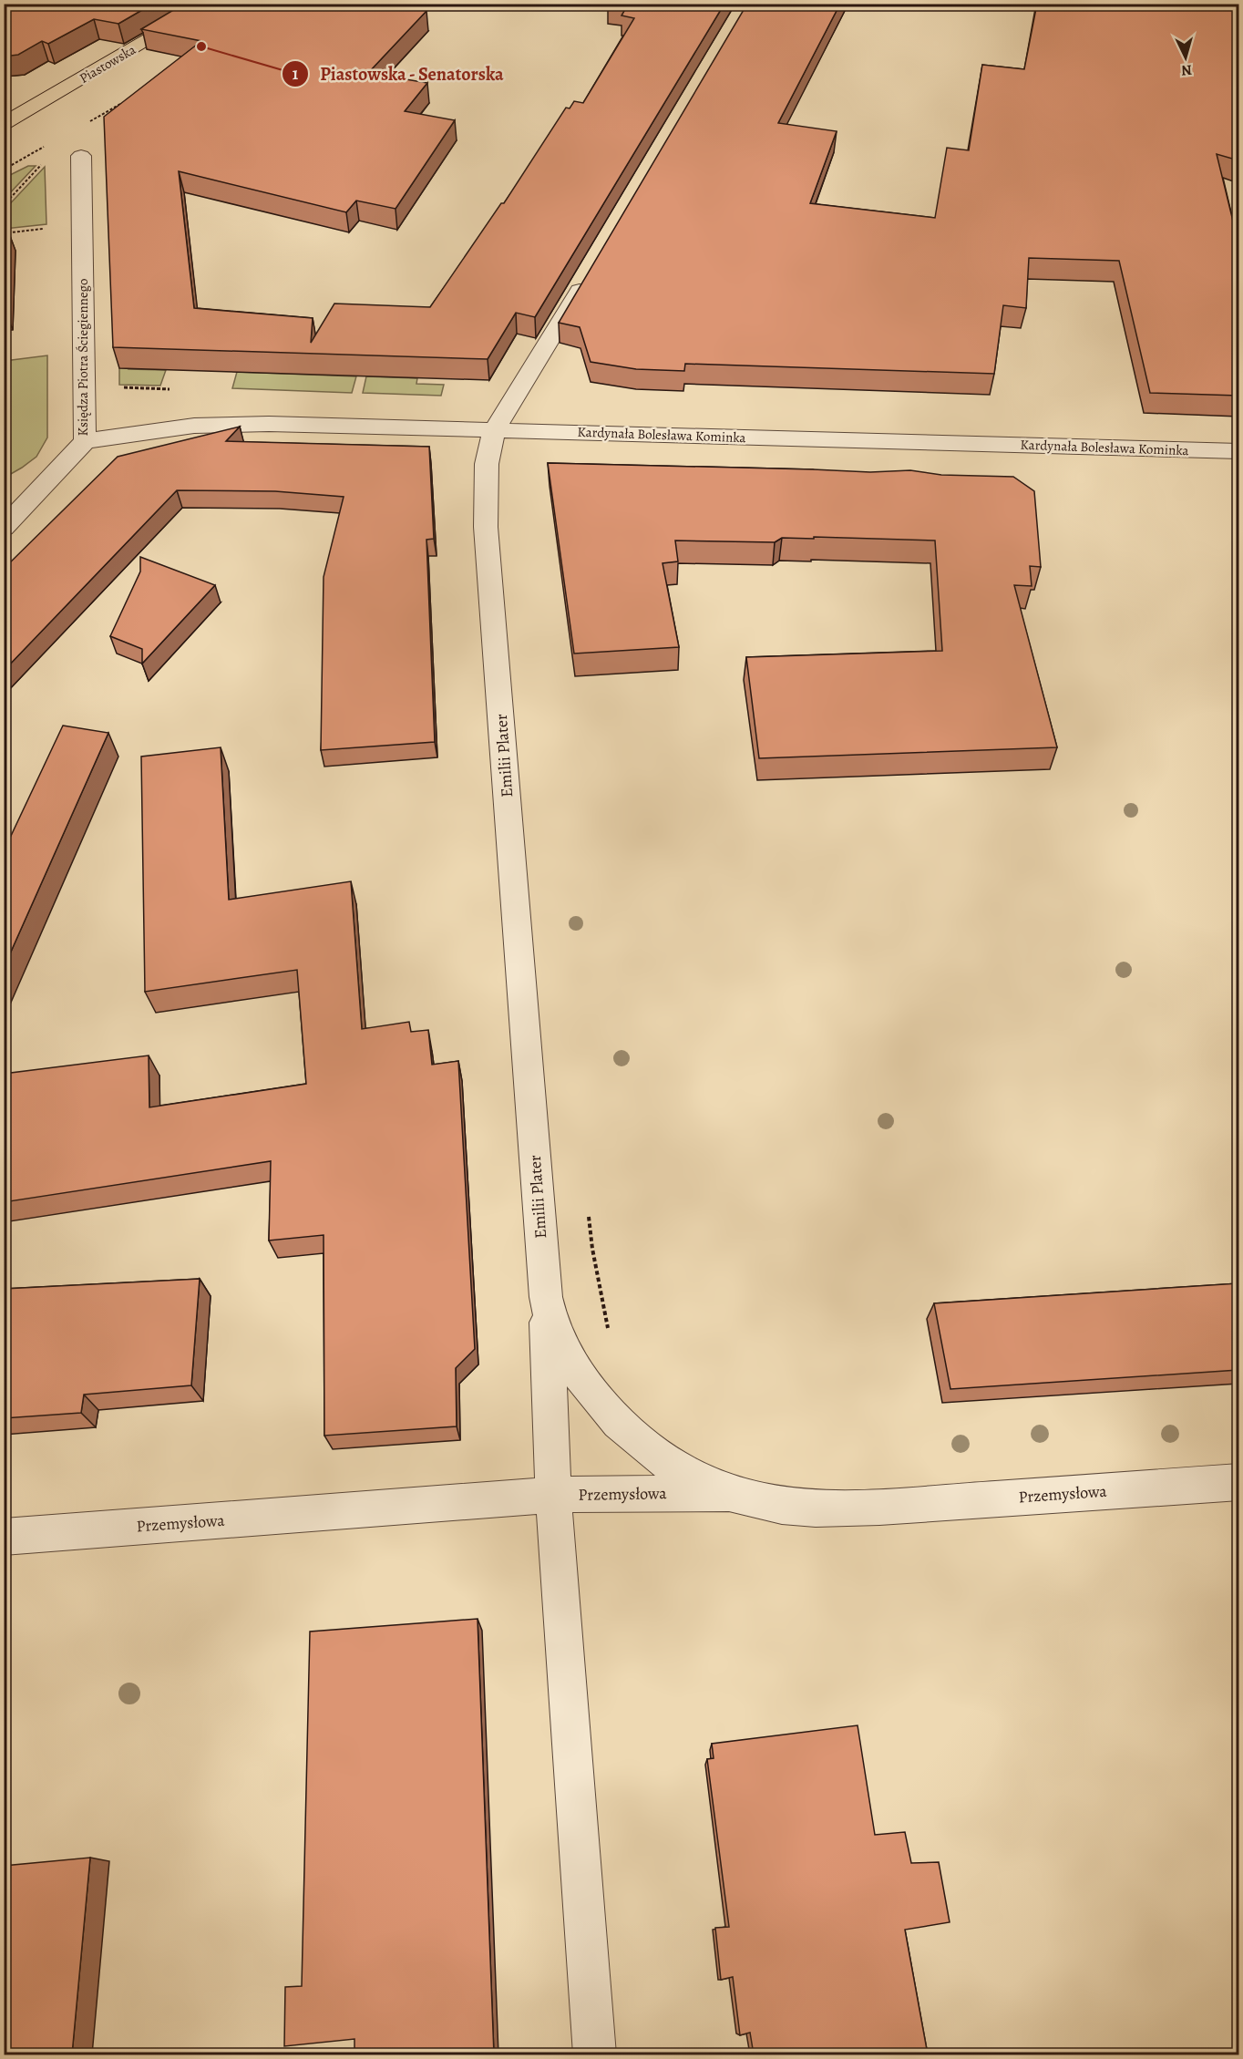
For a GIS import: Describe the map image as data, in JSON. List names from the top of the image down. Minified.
{"streets":{"main road":["Piastowska"],"street":["Księdza Piotra Ściegiennego","Kardynała Bolesława Kominka","Emilii Plater","Przemysłowa"]},"crossings":[["Księdza Piotra Ściegiennego","Kardynała Bolesława Kominka"],["Kardynała Bolesława Kominka","Emilii Plater"],["Emilii Plater","Przemysłowa"]],"places":["Piastowska - Senatorska"],"north":"bottom"}
